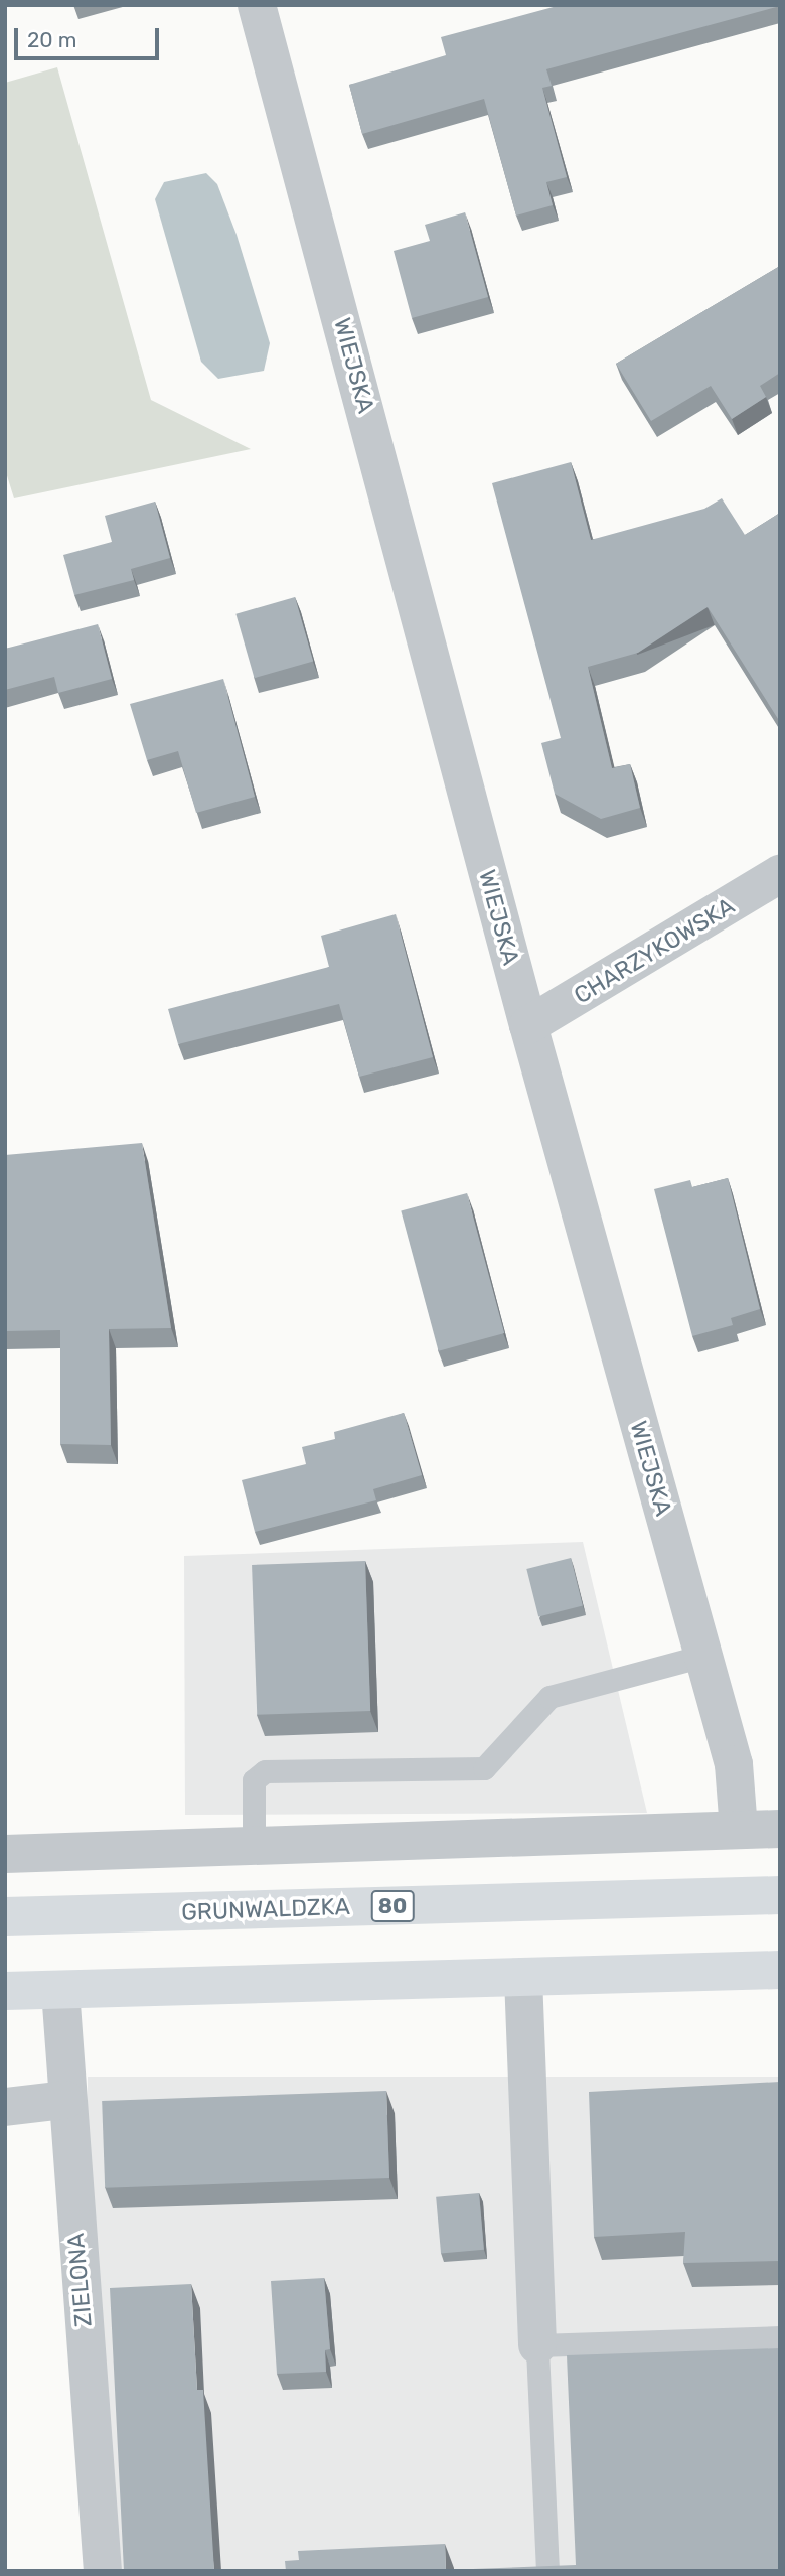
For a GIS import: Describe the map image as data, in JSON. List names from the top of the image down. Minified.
{"streets":{"main road":["80","GRUNWALDZKA"],"street":["WIEJSKA","CHARZYKOWSKA","ZIELONA"]},"crossings":[["WIEJSKA","CHARZYKOWSKA"]],"scale_bar":"20 m"}
